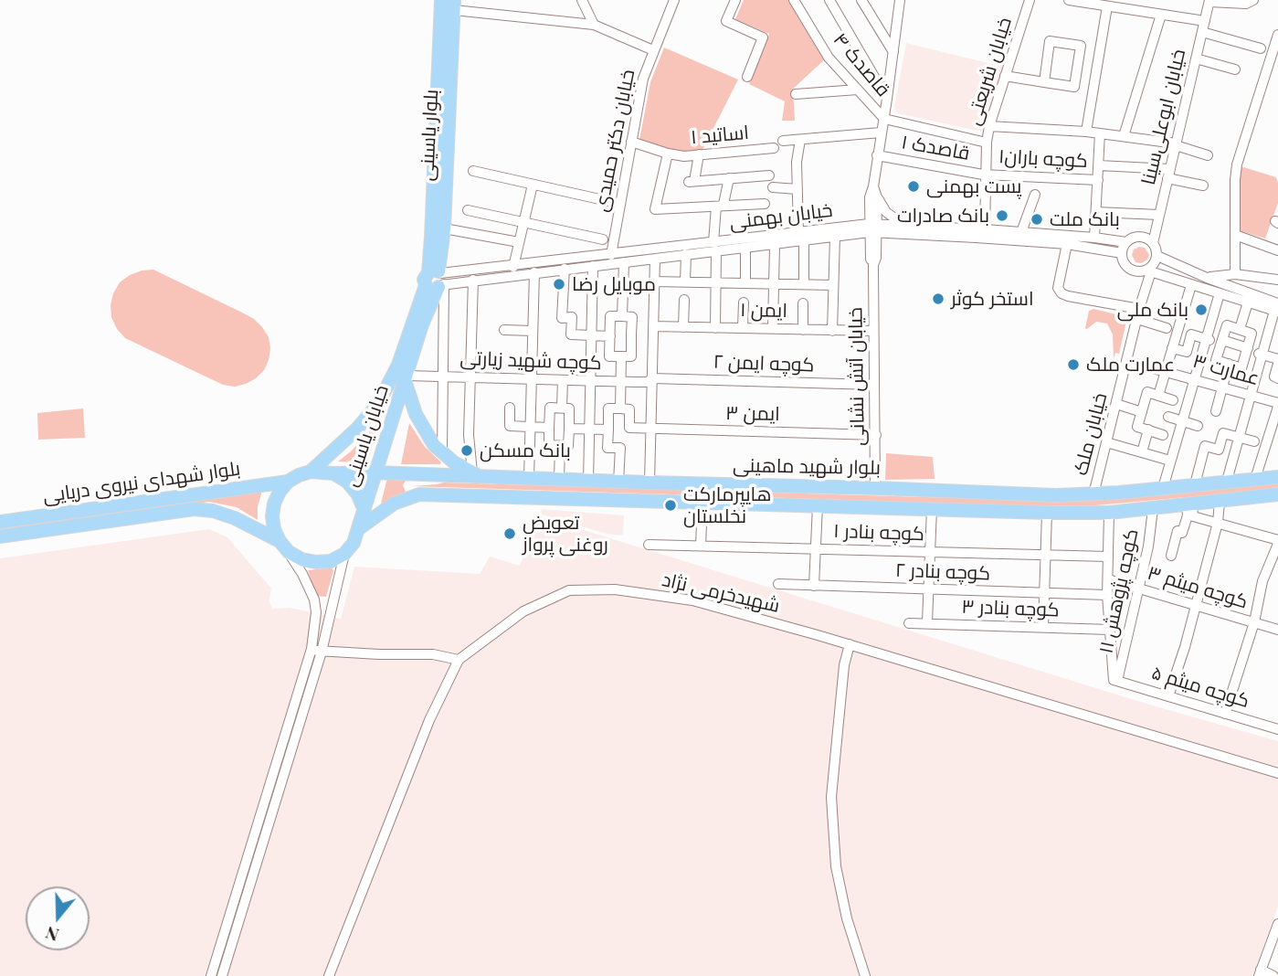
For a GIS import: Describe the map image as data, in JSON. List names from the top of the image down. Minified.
{"streets":{"main road":["بلوار یاسینی","خیابان یاسینی","بلوار شهید ماهینی","بلوار شهدای نیروی دریایی"],"street":["قاصدک ۴","خیابان شریعتی","خیابان ابوعلی‌سینا","اساتید ۱","خیابان دکتر حمیدی","قاصدک ۱","کوچه باران۱","خیابان بهمنی","ایمن ۱","کوچه شهید زیارتی","کوچه ایمن ۲","عمارت ۳","خیابان آتش نشانی","ایمن ۳","خیابان ملک","کوچه بنادر ۱","کوچه بنادر ۲","کوچه میثم ۳","کوچه پژوهش ۱۱","شهیدخرمی نژاد","کوچه بنادر ۳","کوچه میثم ۵"]},"crossings":[["خیابان شریعتی","قاصدک ۱"],["خیابان شریعتی","کوچه باران۱"],["خیابان شریعتی","خیابان بهمنی"],["خیابان ابوعلی‌سینا","خیابان بهمنی"],["خیابان ابوعلی‌سینا","خیابان ملک"],["بلوار یاسینی","خیابان بهمنی"],["بلوار یاسینی","کوچه شهید زیارتی"],["بلوار یاسینی","خیابان یاسینی"],["بلوار یاسینی","بلوار شهید ماهینی"],["بلوار یاسینی","بلوار شهدای نیروی دریایی"],["اساتید ۱","خیابان دکتر حمیدی"],["خیابان دکتر حمیدی","خیابان بهمنی"],["قاصدک ۱","کوچه باران۱"],["خیابان بهمنی","خیابان آتش نشانی"],["خیابان بهمنی","خیابان ملک"],["ایمن ۱","خیابان آتش نشانی"],["کوچه شهید زیارتی","کوچه ایمن ۲"],["کوچه شهید زیارتی","خیابان یاسینی"],["کوچه ایمن ۲","خیابان آتش نشانی"],["عمارت ۳","خیابان ملک"],["خیابان آتش نشانی","ایمن ۳"],["خیابان آتش نشانی","بلوار شهید ماهینی"],["خیابان ملک","بلوار شهید ماهینی"],["خیابان یاسینی","بلوار شهید ماهینی"],["خیابان یاسینی","بلوار شهدای نیروی دریایی"],["بلوار شهید ماهینی","بلوار شهدای نیروی دریایی"],["بلوار شهید ماهینی","کوچه پژوهش ۱۱"],["کوچه میثم ۳","کوچه پژوهش ۱۱"],["کوچه پژوهش ۱۱","کوچه میثم ۵"]],"places":["پست بهمنی","بانک صادرات","بانک ملت","موبایل رضا","استخر کوثر","بانک ملی","عمارت ملک","بانک مسکن","هایپرمارکت نخلستان","تعویض روغنی پرواز"],"north":"bottom"}
